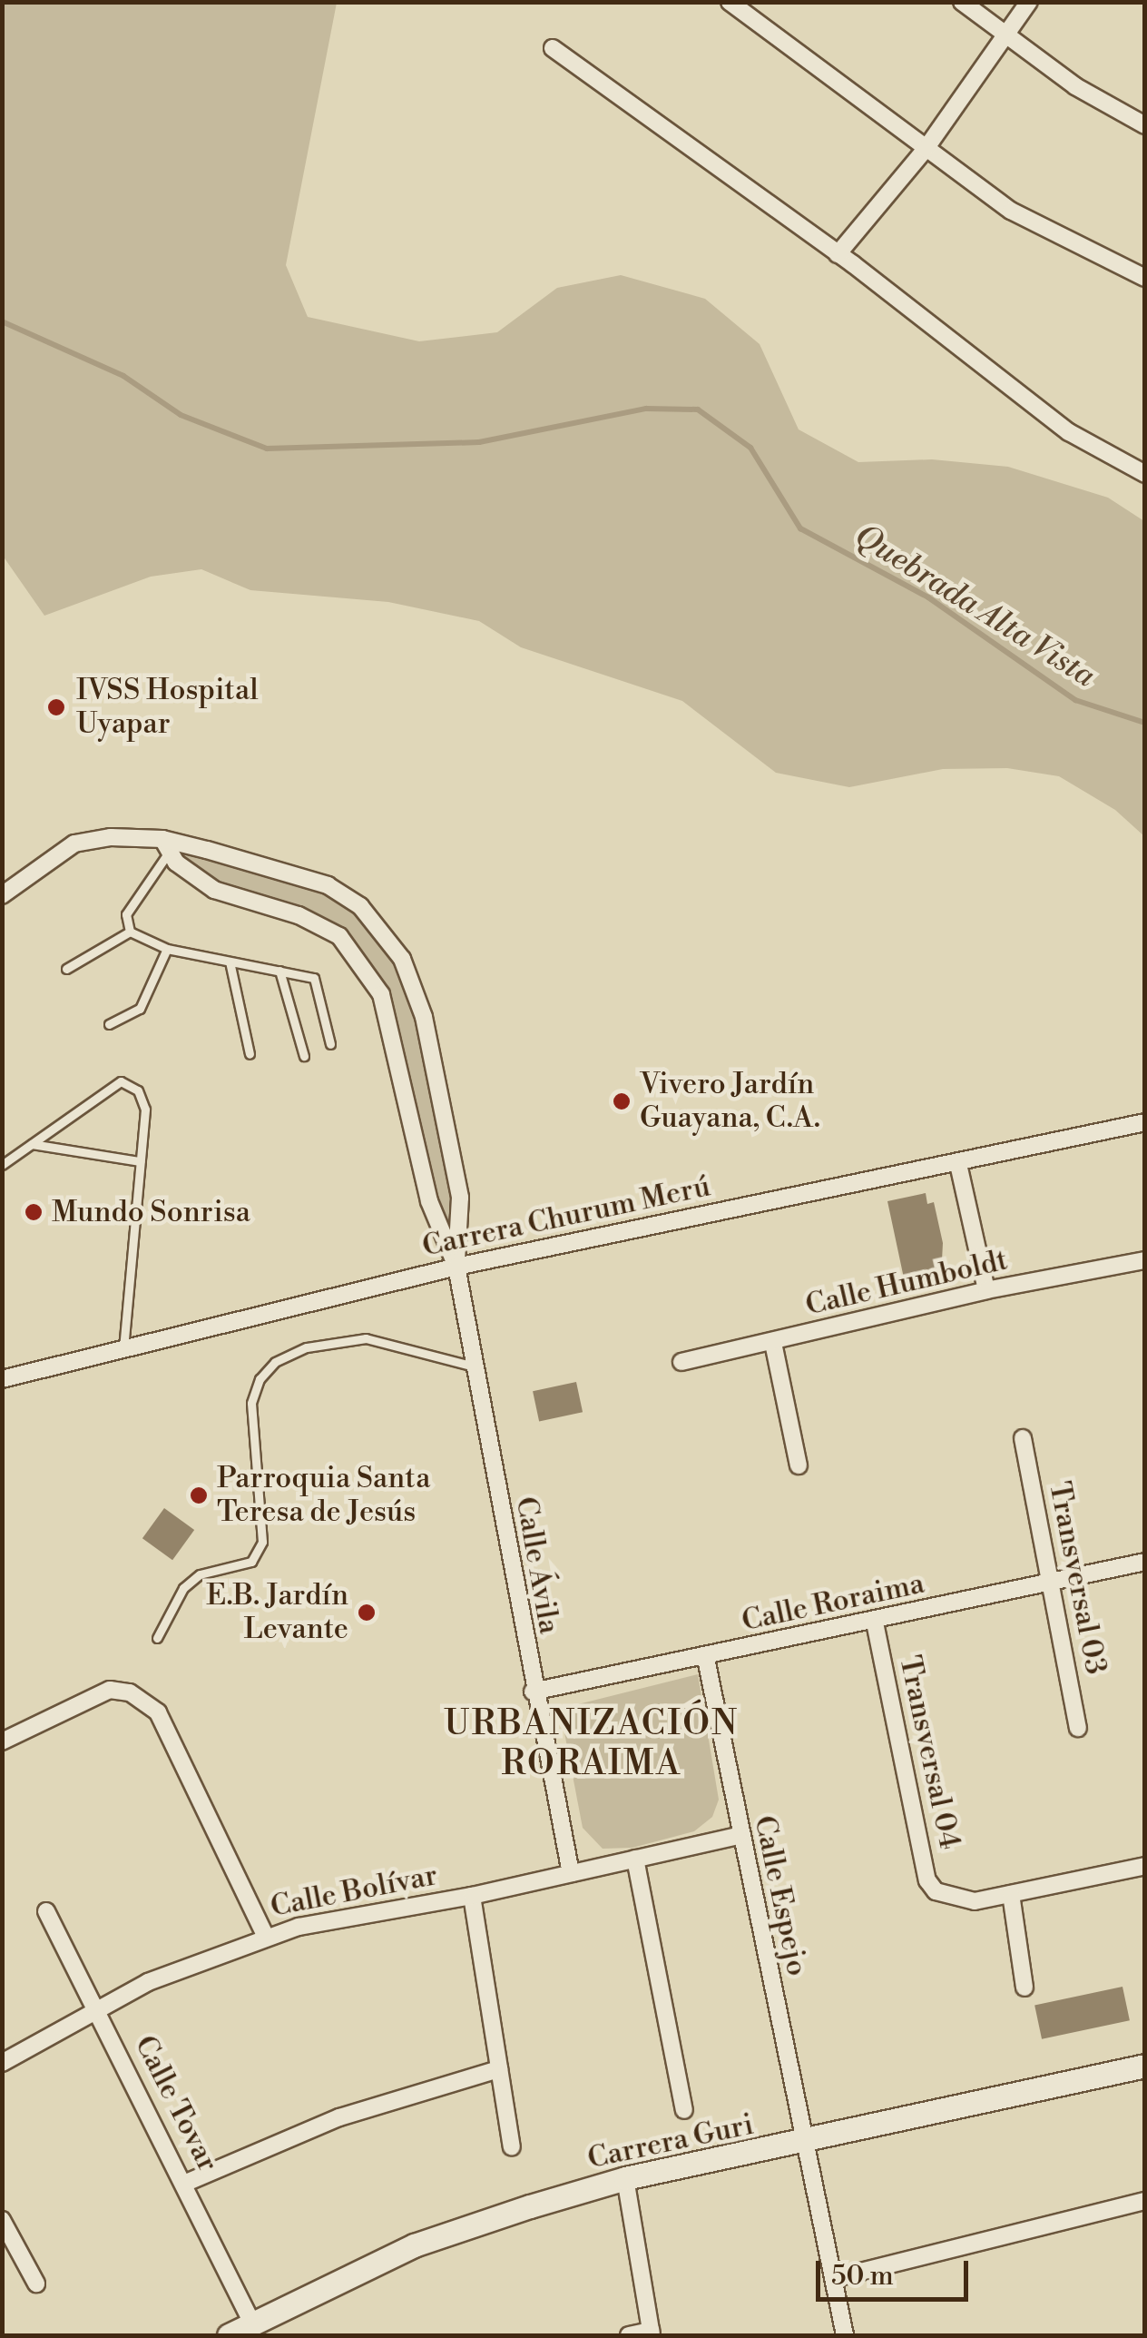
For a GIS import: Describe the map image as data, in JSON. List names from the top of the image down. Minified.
{"streets":{"street":["Carrera Churum Merú","Calle Humboldt","Calle Ávila","Transversal 03","Calle Roraima","Transversal 04","Calle Bolívar","Calle Espejo","Calle Tovar","Carrera Guri"]},"crossings":[["Carrera Churum Merú","Calle Ávila"],["Calle Ávila","Calle Roraima"],["Calle Ávila","Calle Bolívar"],["Transversal 03","Calle Roraima"],["Calle Roraima","Transversal 04"],["Calle Roraima","Calle Espejo"],["Calle Bolívar","Calle Espejo"],["Calle Bolívar","Calle Tovar"],["Calle Espejo","Carrera Guri"],["Calle Tovar","Carrera Guri"]],"districts":["URBANIZACIÓN RORAIMA"],"water":["Quebrada Alta Vista"],"places":["IVSS Hospital Uyapar","Vivero Jardín Guayana, C.A.","Mundo Sonrisa","Parroquia Santa Teresa de Jesús","E.B. Jardín Levante"],"scale_bar":"50 m"}
